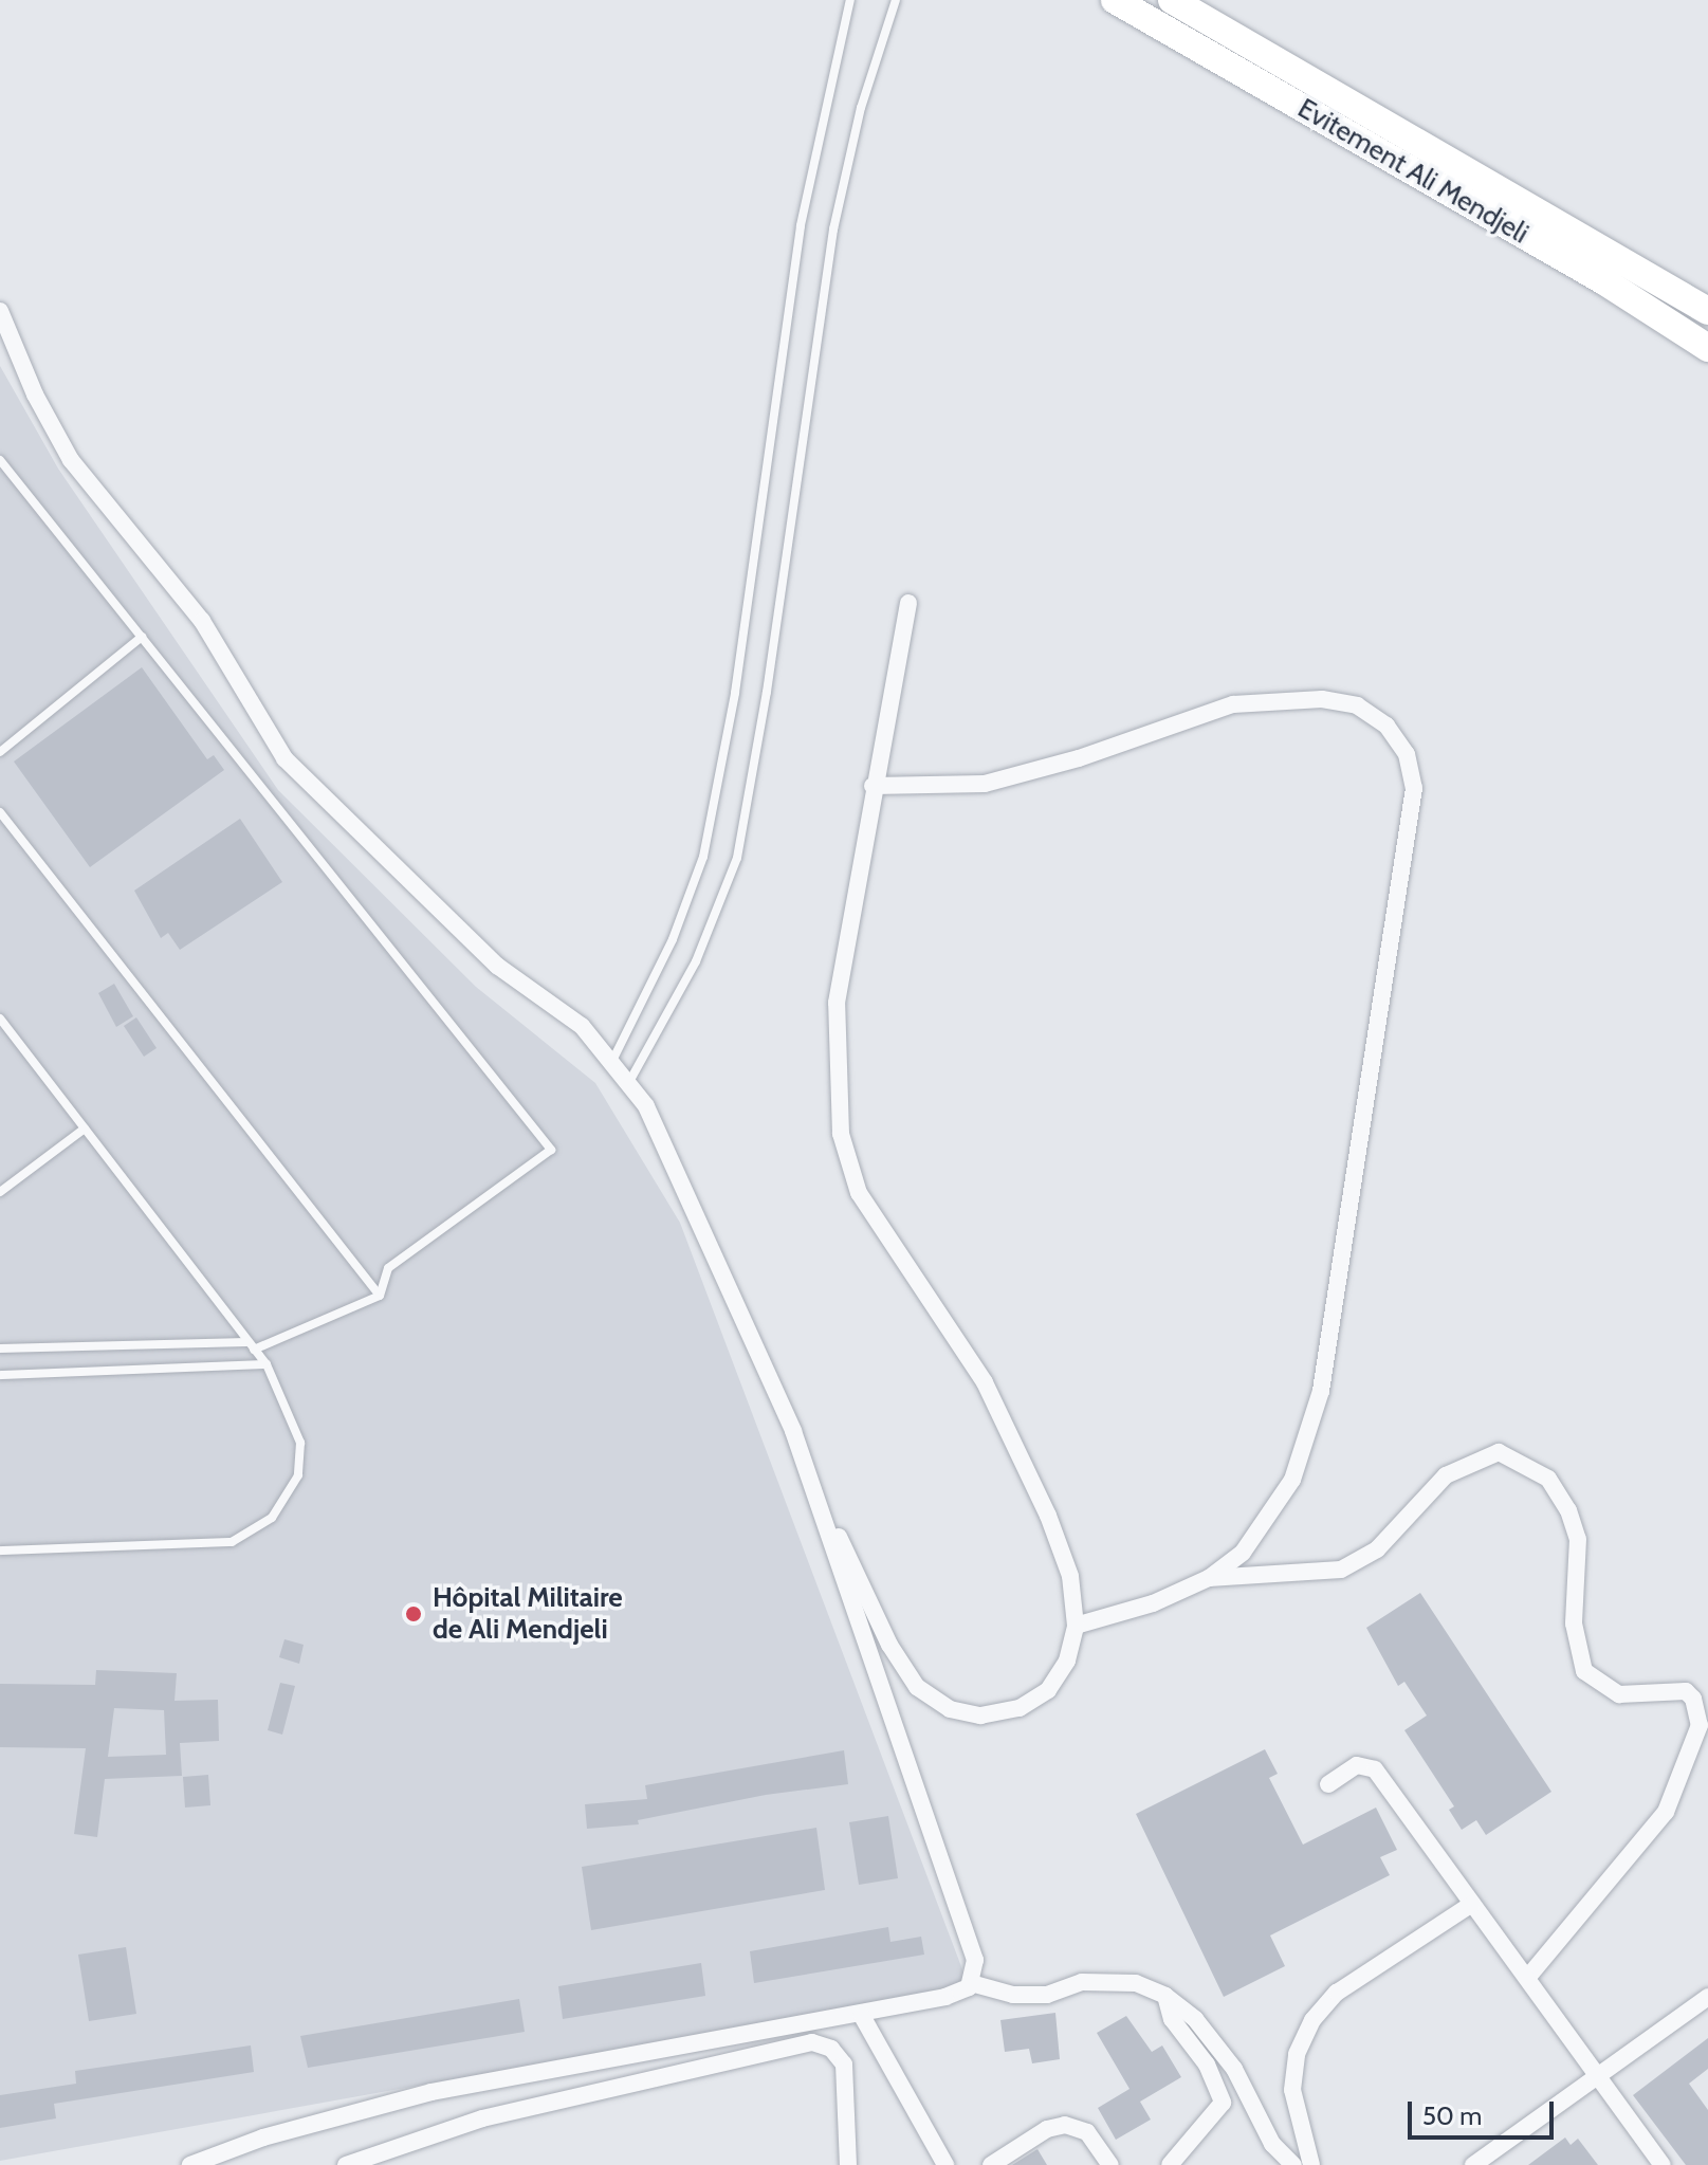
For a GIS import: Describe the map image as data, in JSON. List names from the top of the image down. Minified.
{"streets":{"highway":["Evitement Ali Mendjeli"]},"places":["Hôpital Militaire de Ali Mendjeli"],"scale_bar":"50 m"}
